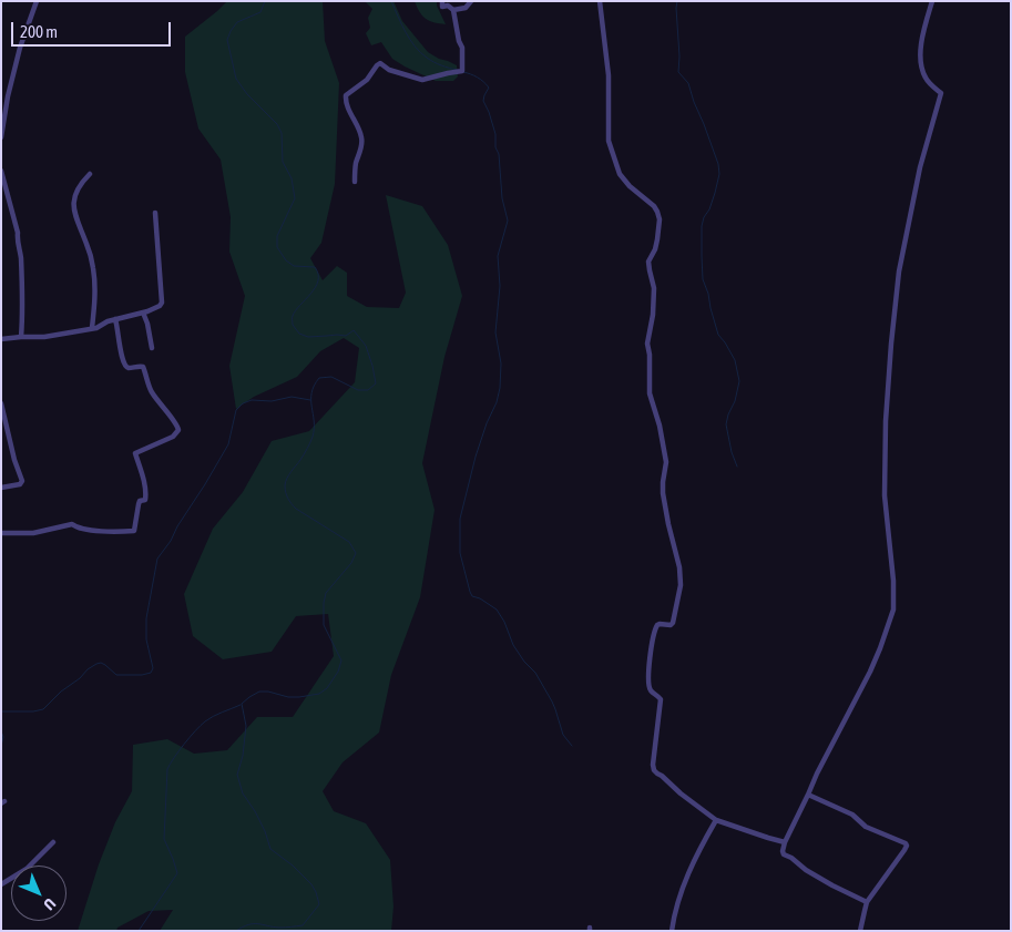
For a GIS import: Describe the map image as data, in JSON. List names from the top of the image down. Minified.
{"scale_bar":"200 m","north":"bottom right"}
